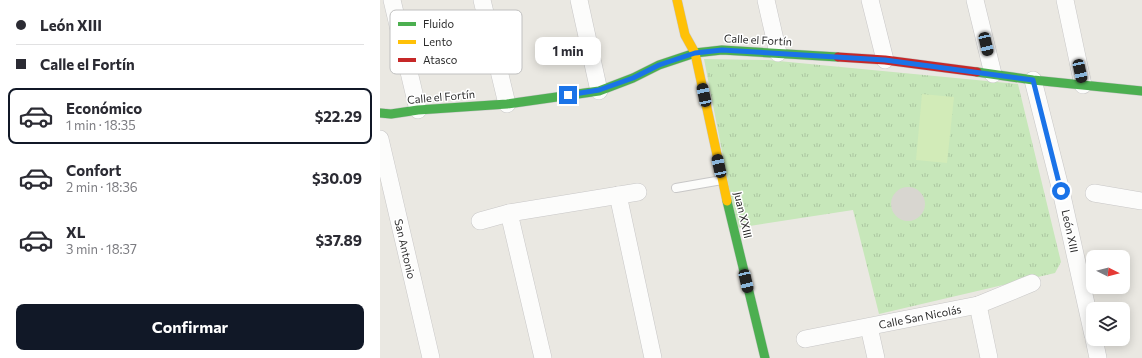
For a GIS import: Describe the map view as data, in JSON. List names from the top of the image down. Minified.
{"streets":{"street":["Calle el Fortín","Juan XXIII","León XIII","San Antonio","Calle San Nicolás"]},"crossings":[["Calle el Fortín","Juan XXIII"],["Calle el Fortín","León XIII"]],"legend":["Fluido","Lento","Atasco"],"north":"right","page":{"banner":["León XIII","Calle el Fortín"],"bubble":"1 min","list":[{"name":"Económico","note":"1 min · 18:35","value":"$22.29"},{"name":"Confort","note":"2 min · 18:36","value":"$30.09"},{"name":"XL","note":"3 min · 18:37","value":"$37.89"}],"buttons":"Confirmar"}}
